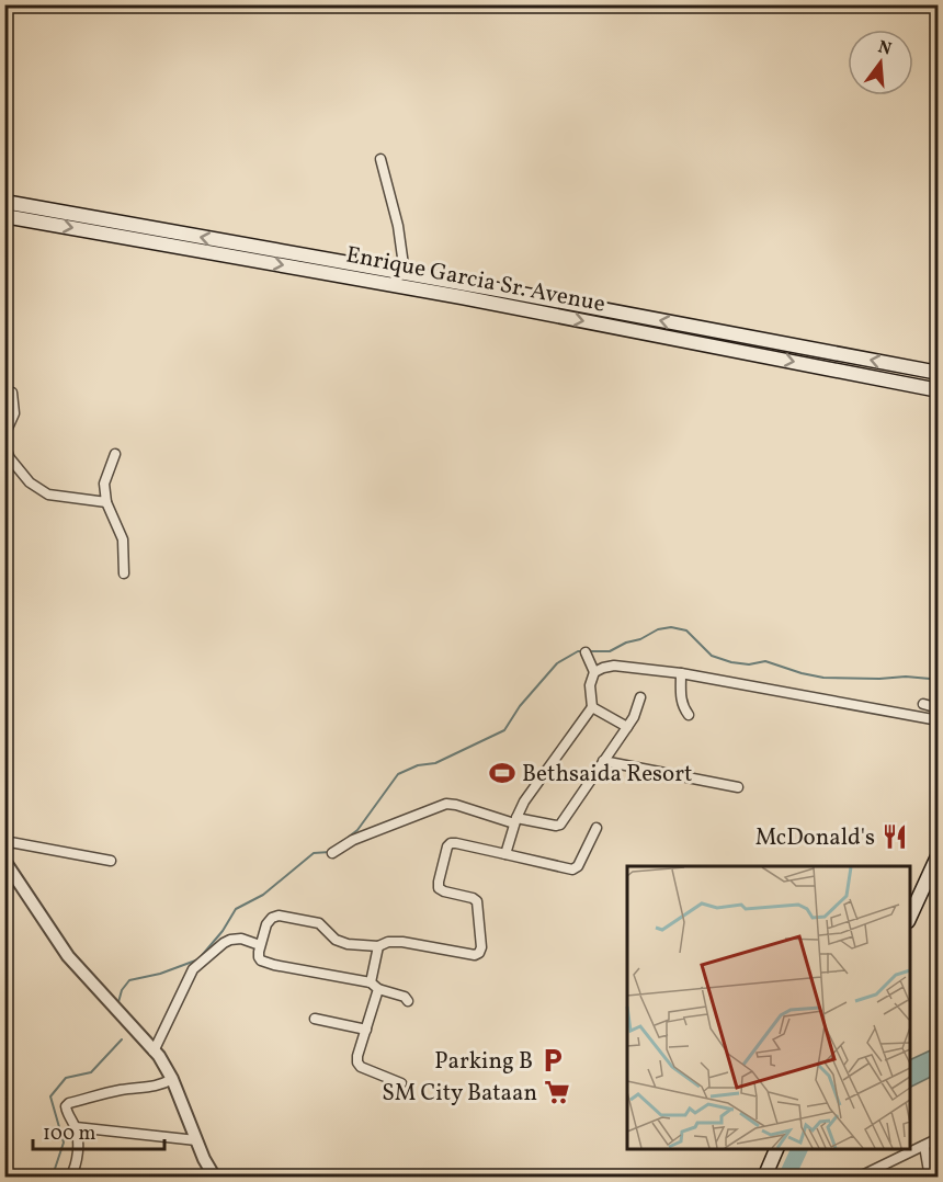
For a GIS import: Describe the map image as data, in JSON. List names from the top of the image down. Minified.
{"streets":{"main road":["Enrique Garcia Sr. Avenue"]},"places":{"sports":["Bethsaida Resort"],"restaurant":["McDonald's"],"parking":["Parking B"],"supermarket":["SM City Bataan"]},"scale_bar":"100 m","north":"top"}
